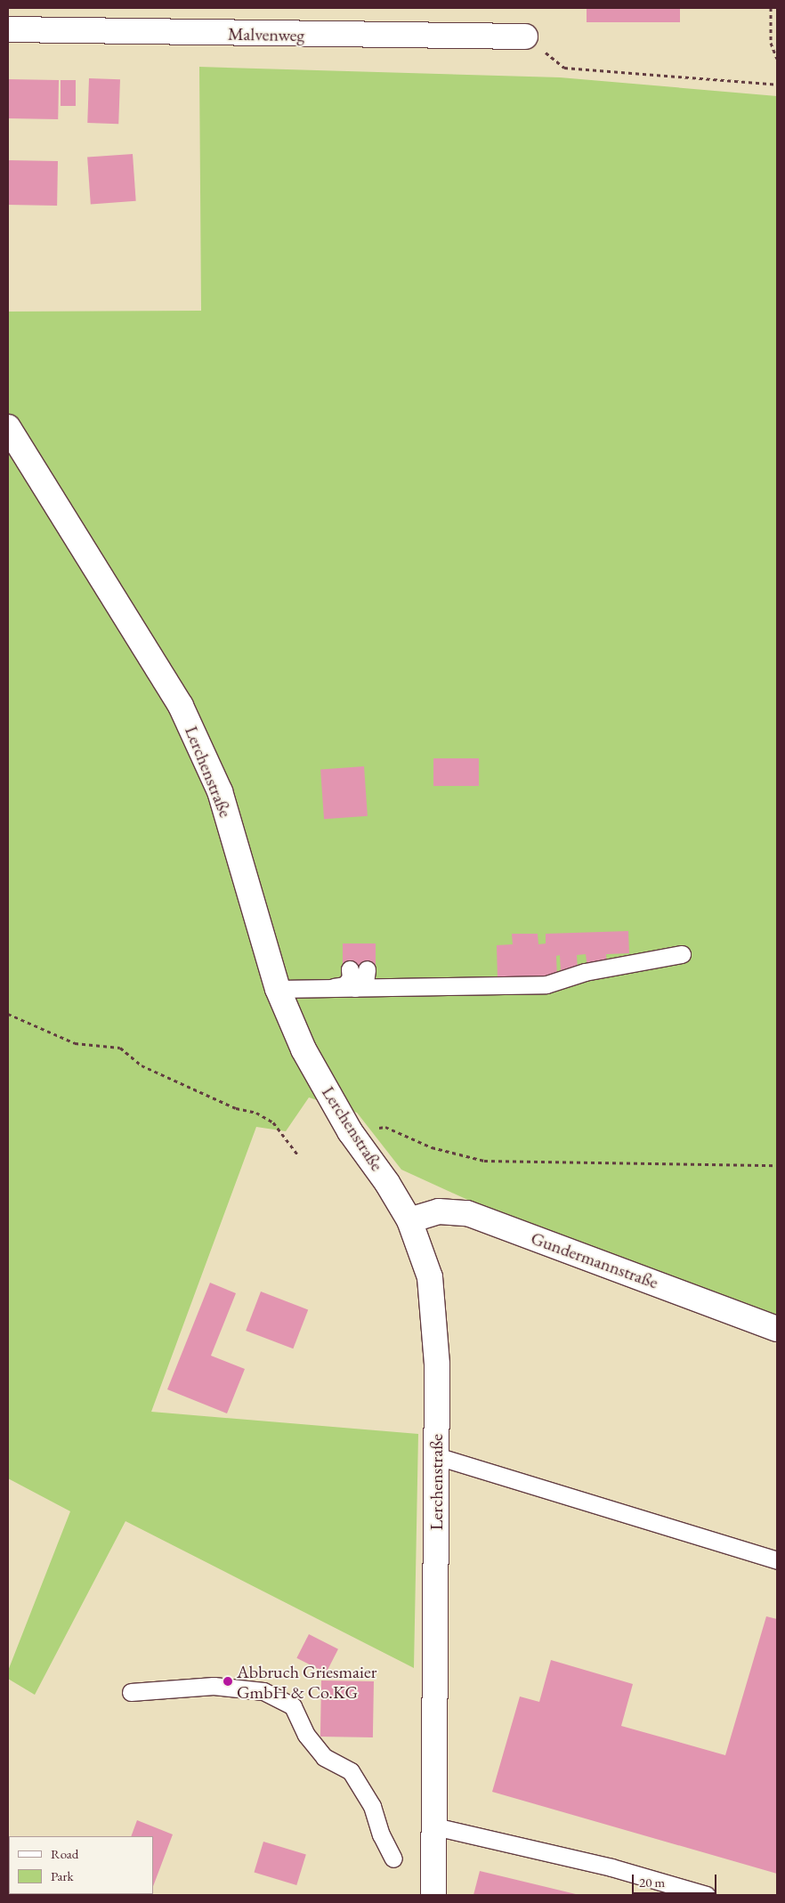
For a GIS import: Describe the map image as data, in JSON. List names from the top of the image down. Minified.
{"streets":{"street":["Malvenweg","Lerchenstraße","Gundermannstraße"]},"crossings":[["Lerchenstraße","Gundermannstraße"]],"places":["Abbruch Griesmaier GmbH & Co.KG"],"legend":["Road","Park"],"scale_bar":"20 m"}
